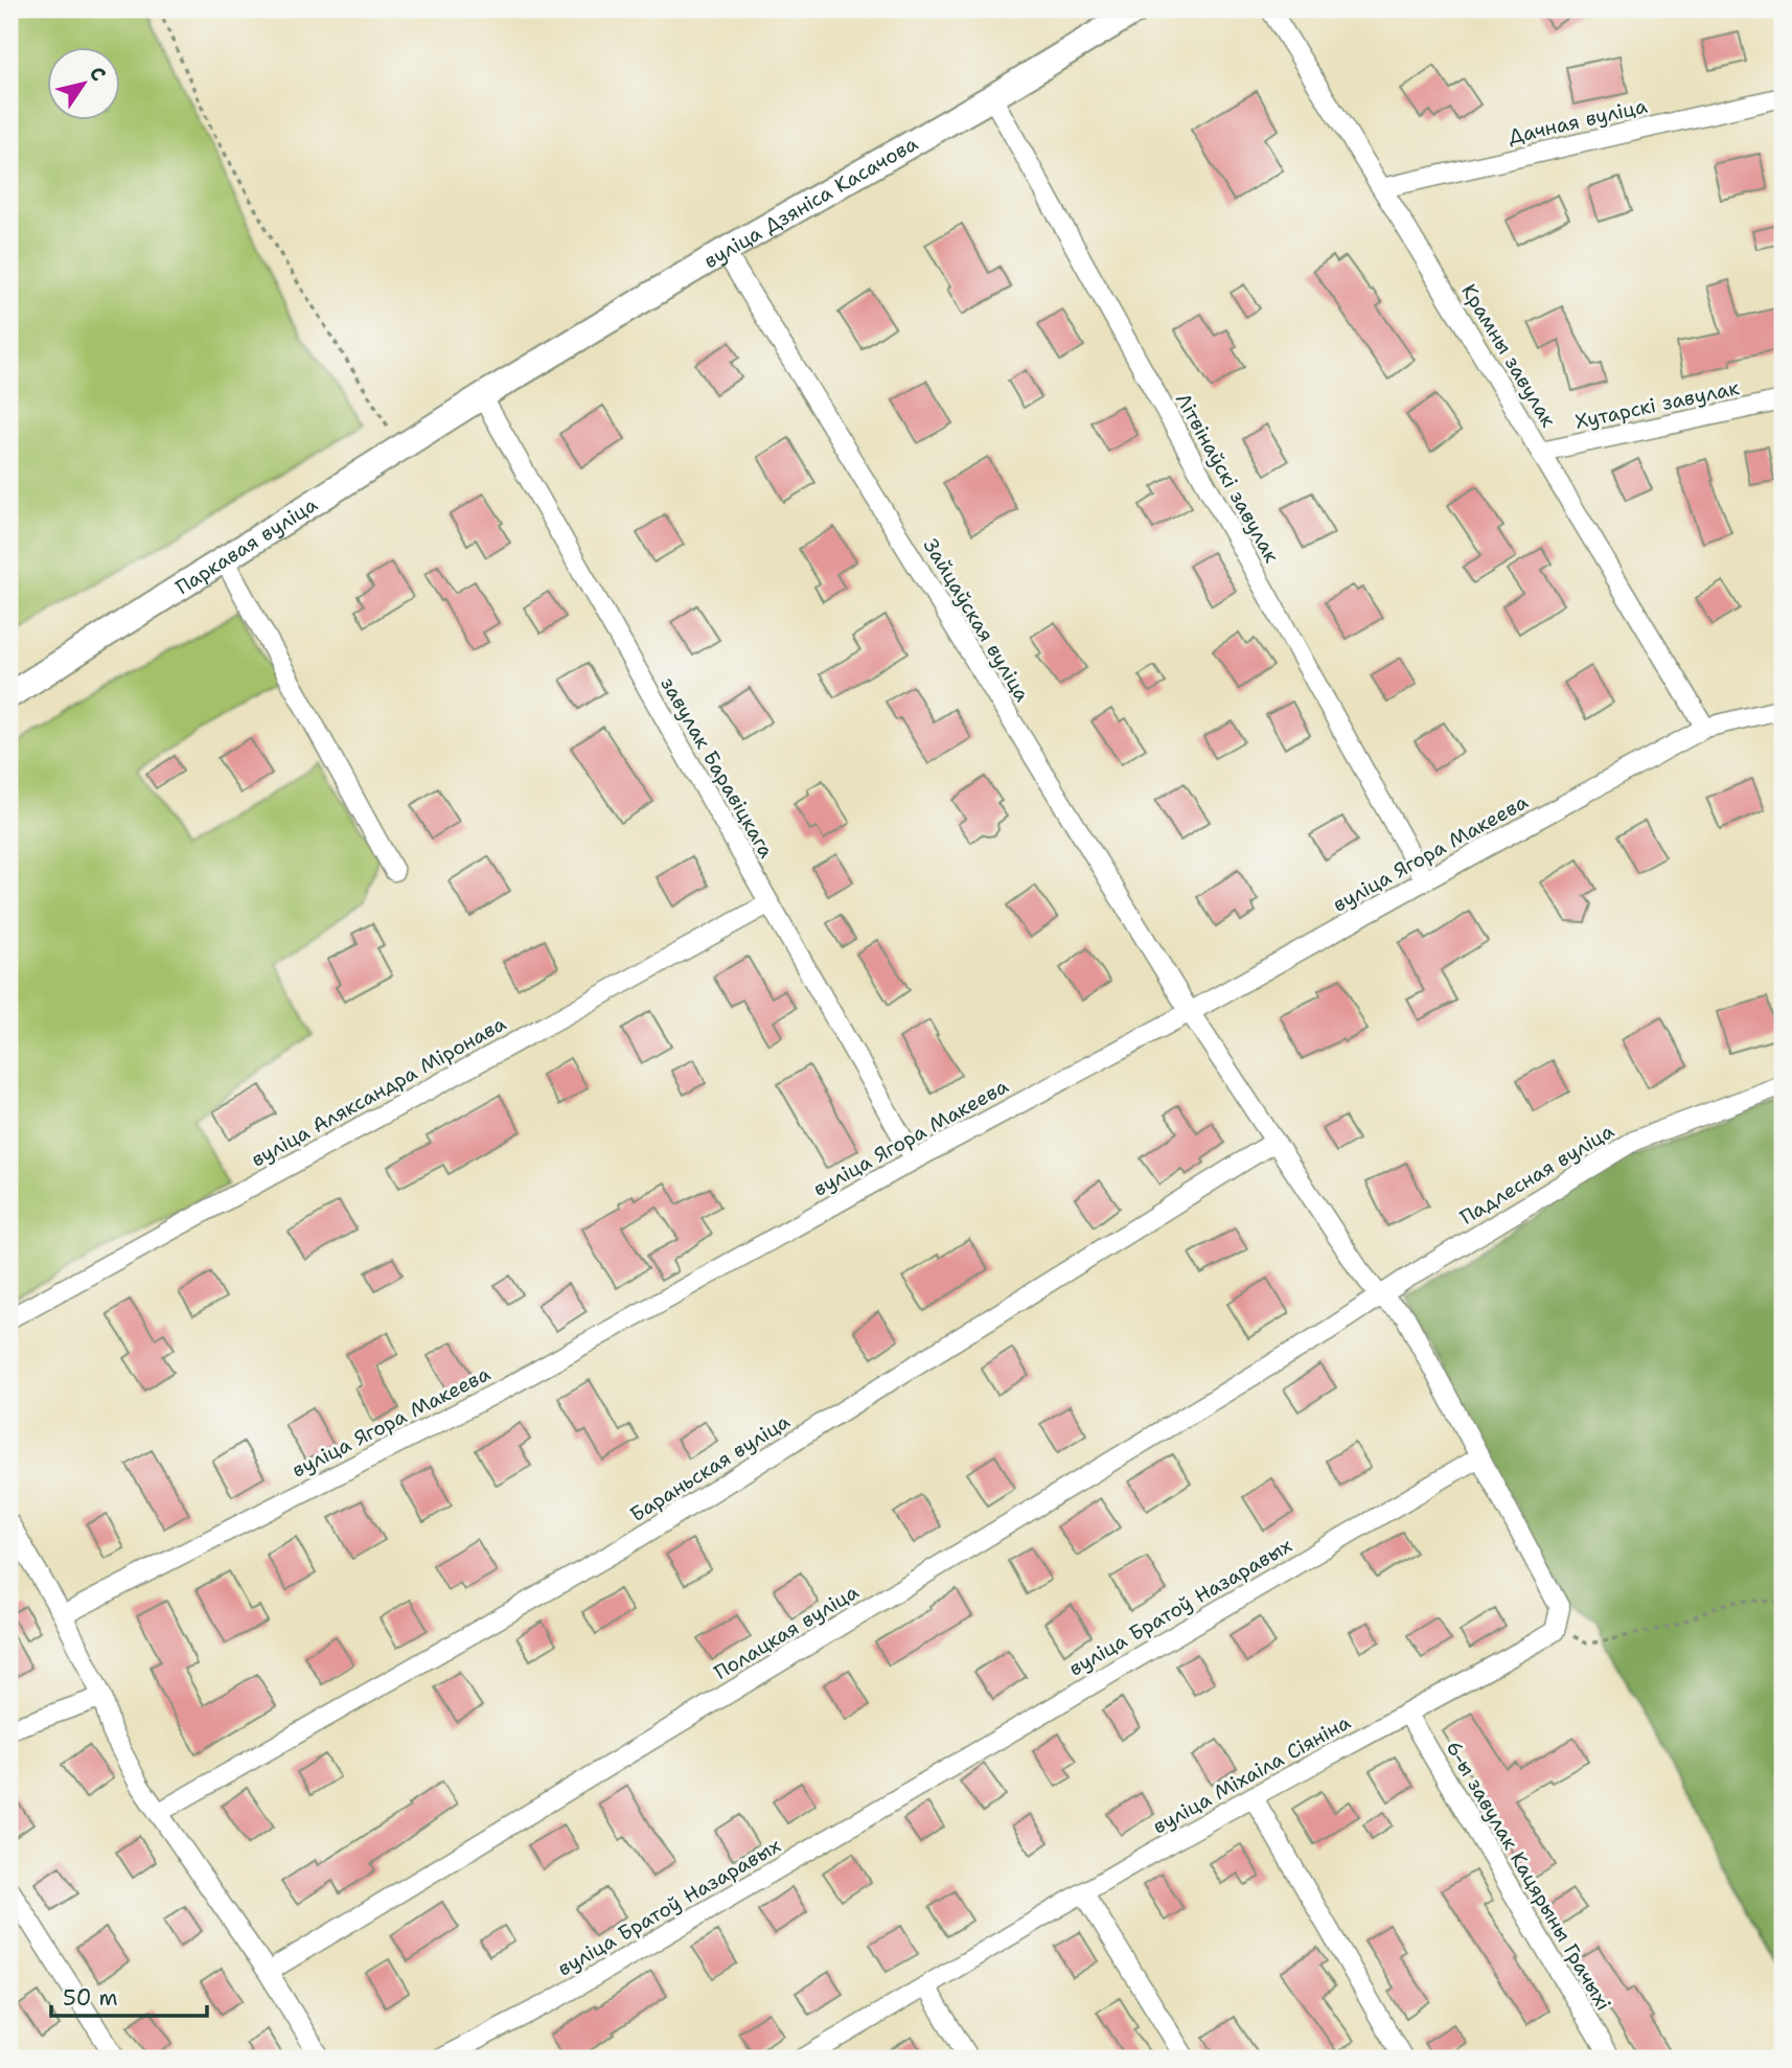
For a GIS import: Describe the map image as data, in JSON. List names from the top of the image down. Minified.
{"streets":{"street":["Дачная вуліца","вуліца Дзяніса Касачова","Крамны завулак","Хутарскі завулак","Літвінаўскі завулак","Паркавая вуліца","Зайцаўская вуліца","завулак Баравіцкага","вуліца Ягора Макеева","вуліца Аляксандра Міронава","Падлесная вуліца","Бараньская вуліца","вуліца Братоў Назаравых","Полацкая вуліца","вуліца Міхаіла Сіяніна","6-ы завулак Кацярыны Грачыхі"]},"crossings":[["Дачная вуліца","Крамны завулак"],["вуліца Дзяніса Касачова","Літвінаўскі завулак"],["вуліца Дзяніса Касачова","Паркавая вуліца"],["вуліца Дзяніса Касачова","Зайцаўская вуліца"],["вуліца Дзяніса Касачова","завулак Баравіцкага"],["Крамны завулак","Хутарскі завулак"],["Крамны завулак","вуліца Ягора Макеева"],["Літвінаўскі завулак","вуліца Ягора Макеева"],["Паркавая вуліца","завулак Баравіцкага"],["Зайцаўская вуліца","вуліца Ягора Макеева"],["завулак Баравіцкага","вуліца Ягора Макеева"],["завулак Баравіцкага","вуліца Аляксандра Міронава"],["Падлесная вуліца","Полацкая вуліца"],["вуліца Міхаіла Сіяніна","6-ы завулак Кацярыны Грачыхі"]],"scale_bar":"50 m","north":"top right"}
